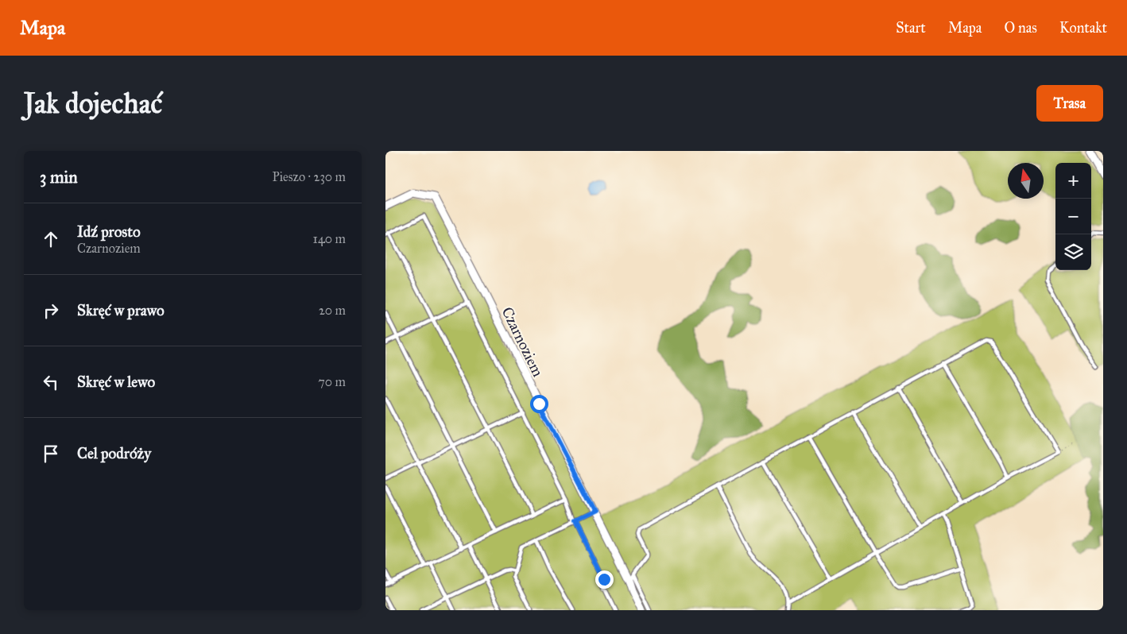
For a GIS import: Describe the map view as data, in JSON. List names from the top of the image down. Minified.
{"streets":{"street":["Czarnoziem"]},"north":"top","page":{"header":"Mapa","nav":["Start","Mapa","O nas","Kontakt"],"buttons":"Trasa","title":"Jak dojechać","heading":["3 min","Pieszo · 230 m"],"map_buttons":["+","−"],"list":[["Idź prosto","Czarnoziem","140 m"],["Skręć w prawo","20 m"],["Skręć w lewo","70 m"],"Cel podróży"]}}
